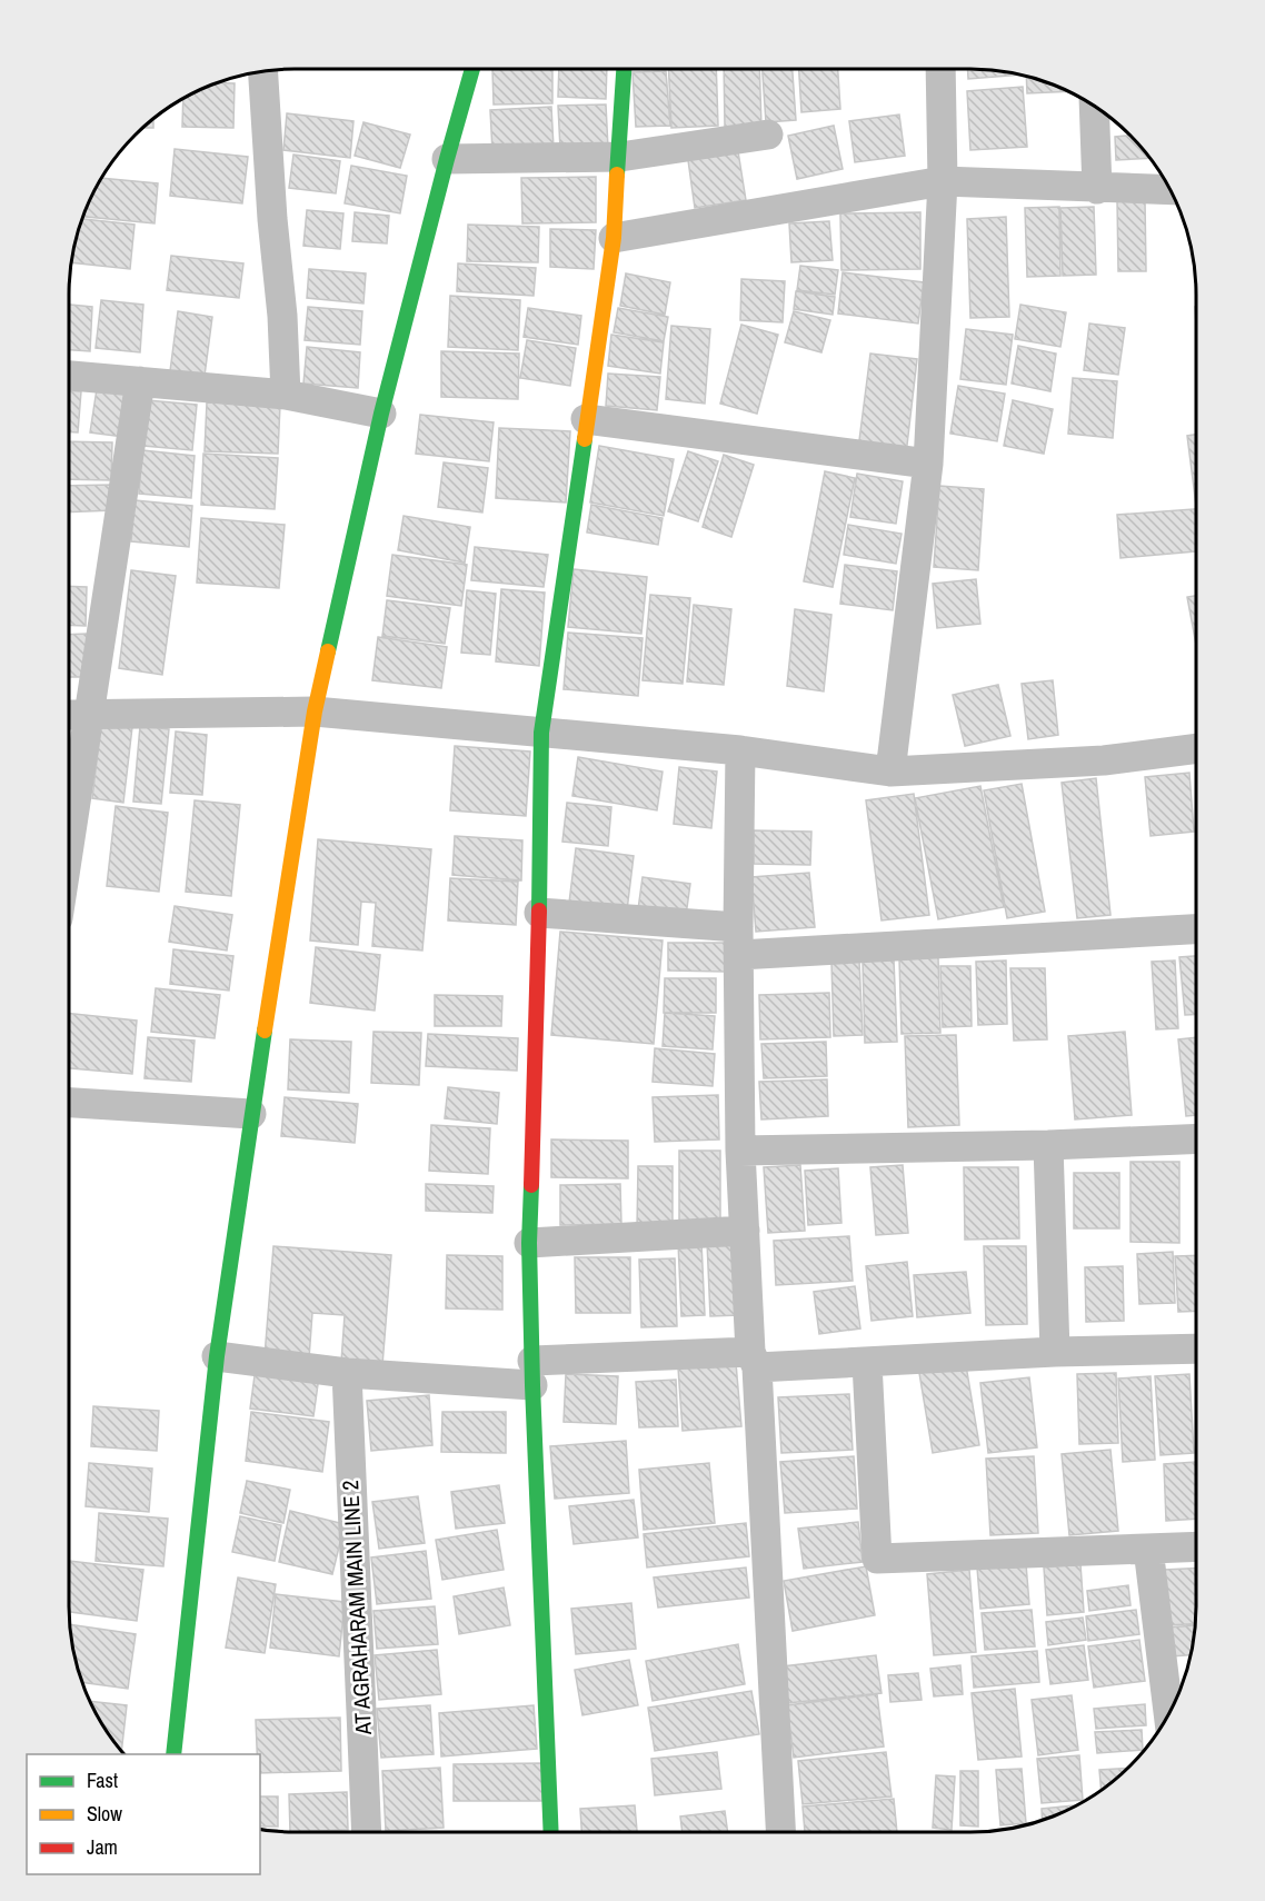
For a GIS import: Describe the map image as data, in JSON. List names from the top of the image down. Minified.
{"streets":{"street":["AT AGRAHARAM MAIN LINE 2"]},"legend":["Fast","Slow","Jam"]}
